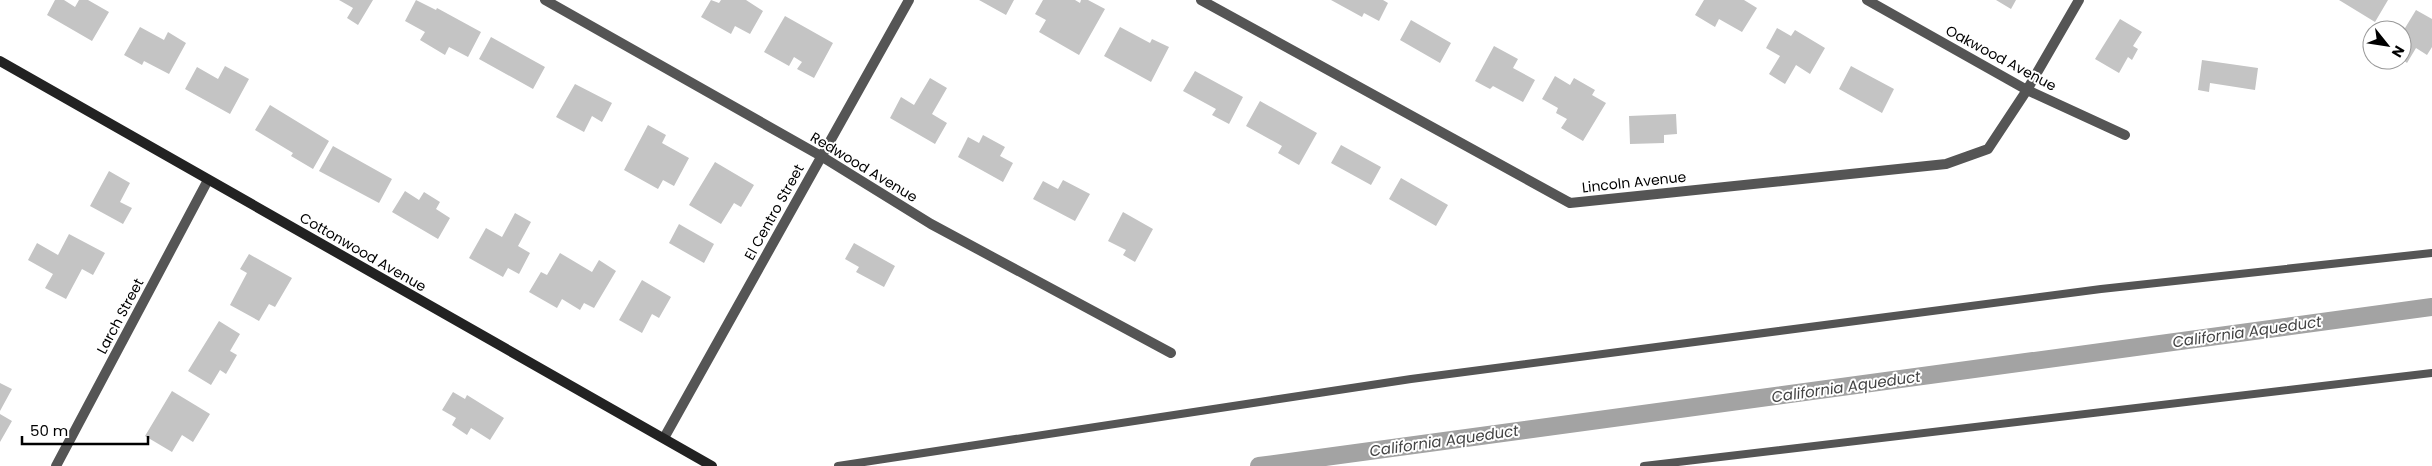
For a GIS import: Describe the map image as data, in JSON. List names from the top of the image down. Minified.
{"streets":{"street":["Oakwood Avenue","Redwood Avenue","Lincoln Avenue","El Centro Street","Cottonwood Avenue","Larch Street"]},"crossings":[["Oakwood Avenue","Lincoln Avenue"],["Redwood Avenue","El Centro Street"],["El Centro Street","Cottonwood Avenue"],["Cottonwood Avenue","Larch Street"]],"water":["California Aqueduct"],"scale_bar":"50 m","north":"bottom right"}
